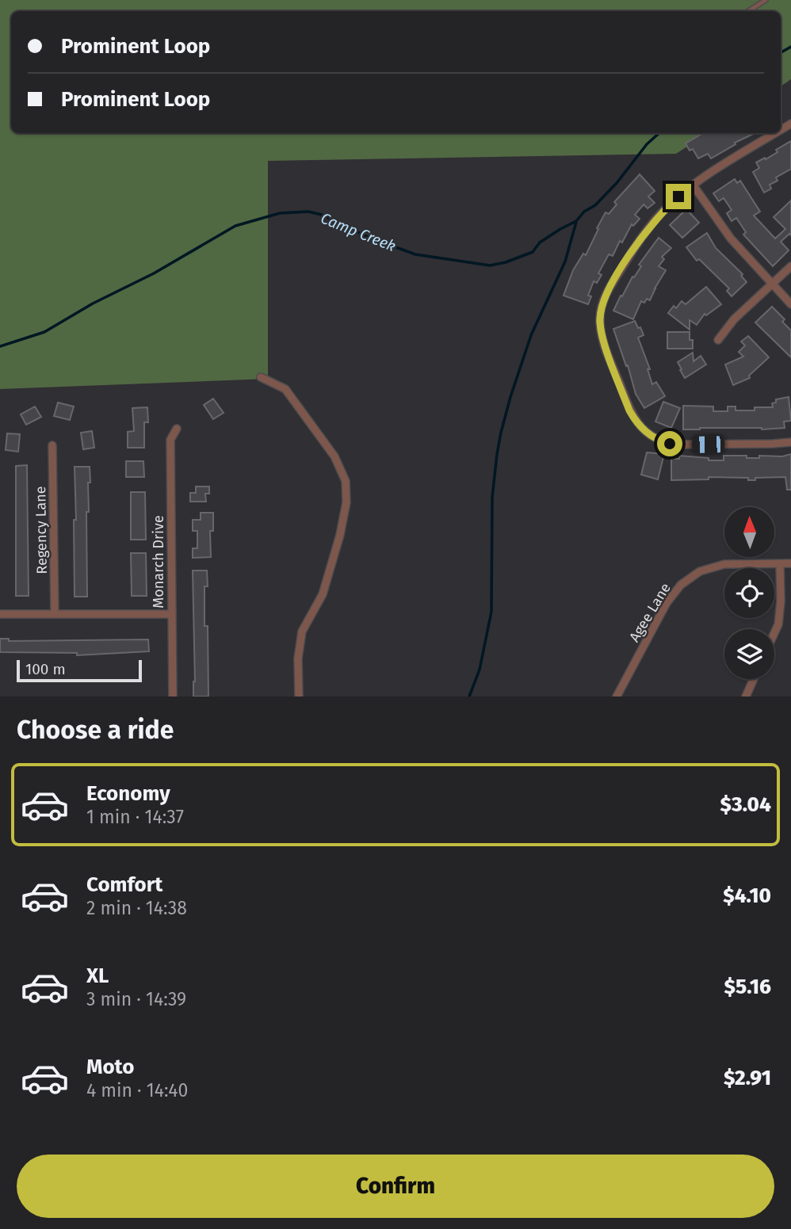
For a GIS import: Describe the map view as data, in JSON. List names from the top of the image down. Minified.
{"streets":{"street":["Regency Lane","Monarch Drive","Agee Lane"]},"water":["Camp Creek"],"scale_bar":"100 m","north":"top","page":{"banner":["Prominent Loop","Prominent Loop"],"scale":"100 m","heading":"Choose a ride","list":[{"name":"Economy","note":"1 min · 14:37","value":"$3.04"},{"name":"Comfort","note":"2 min · 14:38","value":"$4.10"},{"name":"XL","note":"3 min · 14:39","value":"$5.16"},{"name":"Moto","note":"4 min · 14:40","value":"$2.91"}],"buttons":"Confirm"}}
